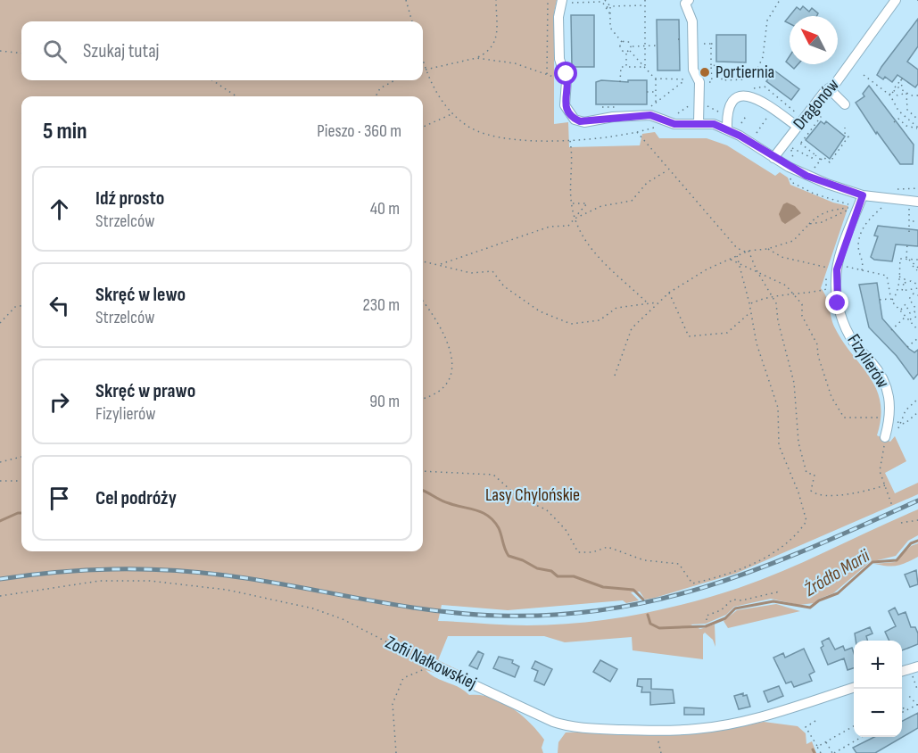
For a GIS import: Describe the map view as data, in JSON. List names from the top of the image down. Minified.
{"streets":{"street":["Dragonów","Fizylierów","Zofii Nałkowskiej"]},"water":["Źródło Marii"],"parks":["Lasy Chylońskie"],"places":["Portiernia"],"north":"top left","page":{"search":"Szukaj tutaj","heading":["5 min","Pieszo · 360 m"],"list":[["Idź prosto","Strzelców","40 m"],["Skręć w lewo","Strzelców","230 m"],["Skręć w prawo","Fizylierów","90 m"],"Cel podróży"],"map_buttons":["+","−"]}}
